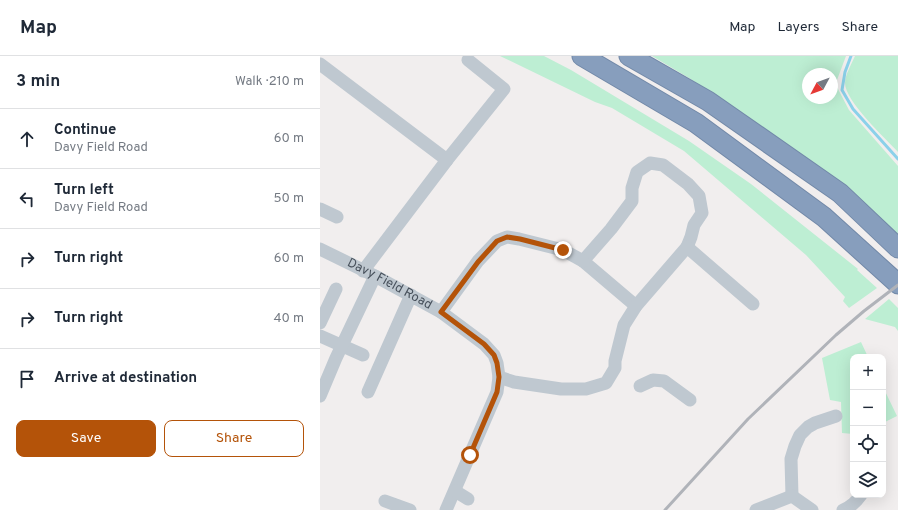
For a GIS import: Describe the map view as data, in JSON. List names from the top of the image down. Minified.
{"streets":{"street":["Davy Field Road"]},"north":"bottom left","page":{"header":"Map","nav":["Map","Layers","Share"],"heading":["3 min","Walk · 210 m"],"list":[["Continue","Davy Field Road","60 m"],["Turn left","Davy Field Road","50 m"],["Turn right","60 m"],["Turn right","40 m"],"Arrive at destination"],"map_buttons":["+","−"],"buttons":["Save","Share"]}}
